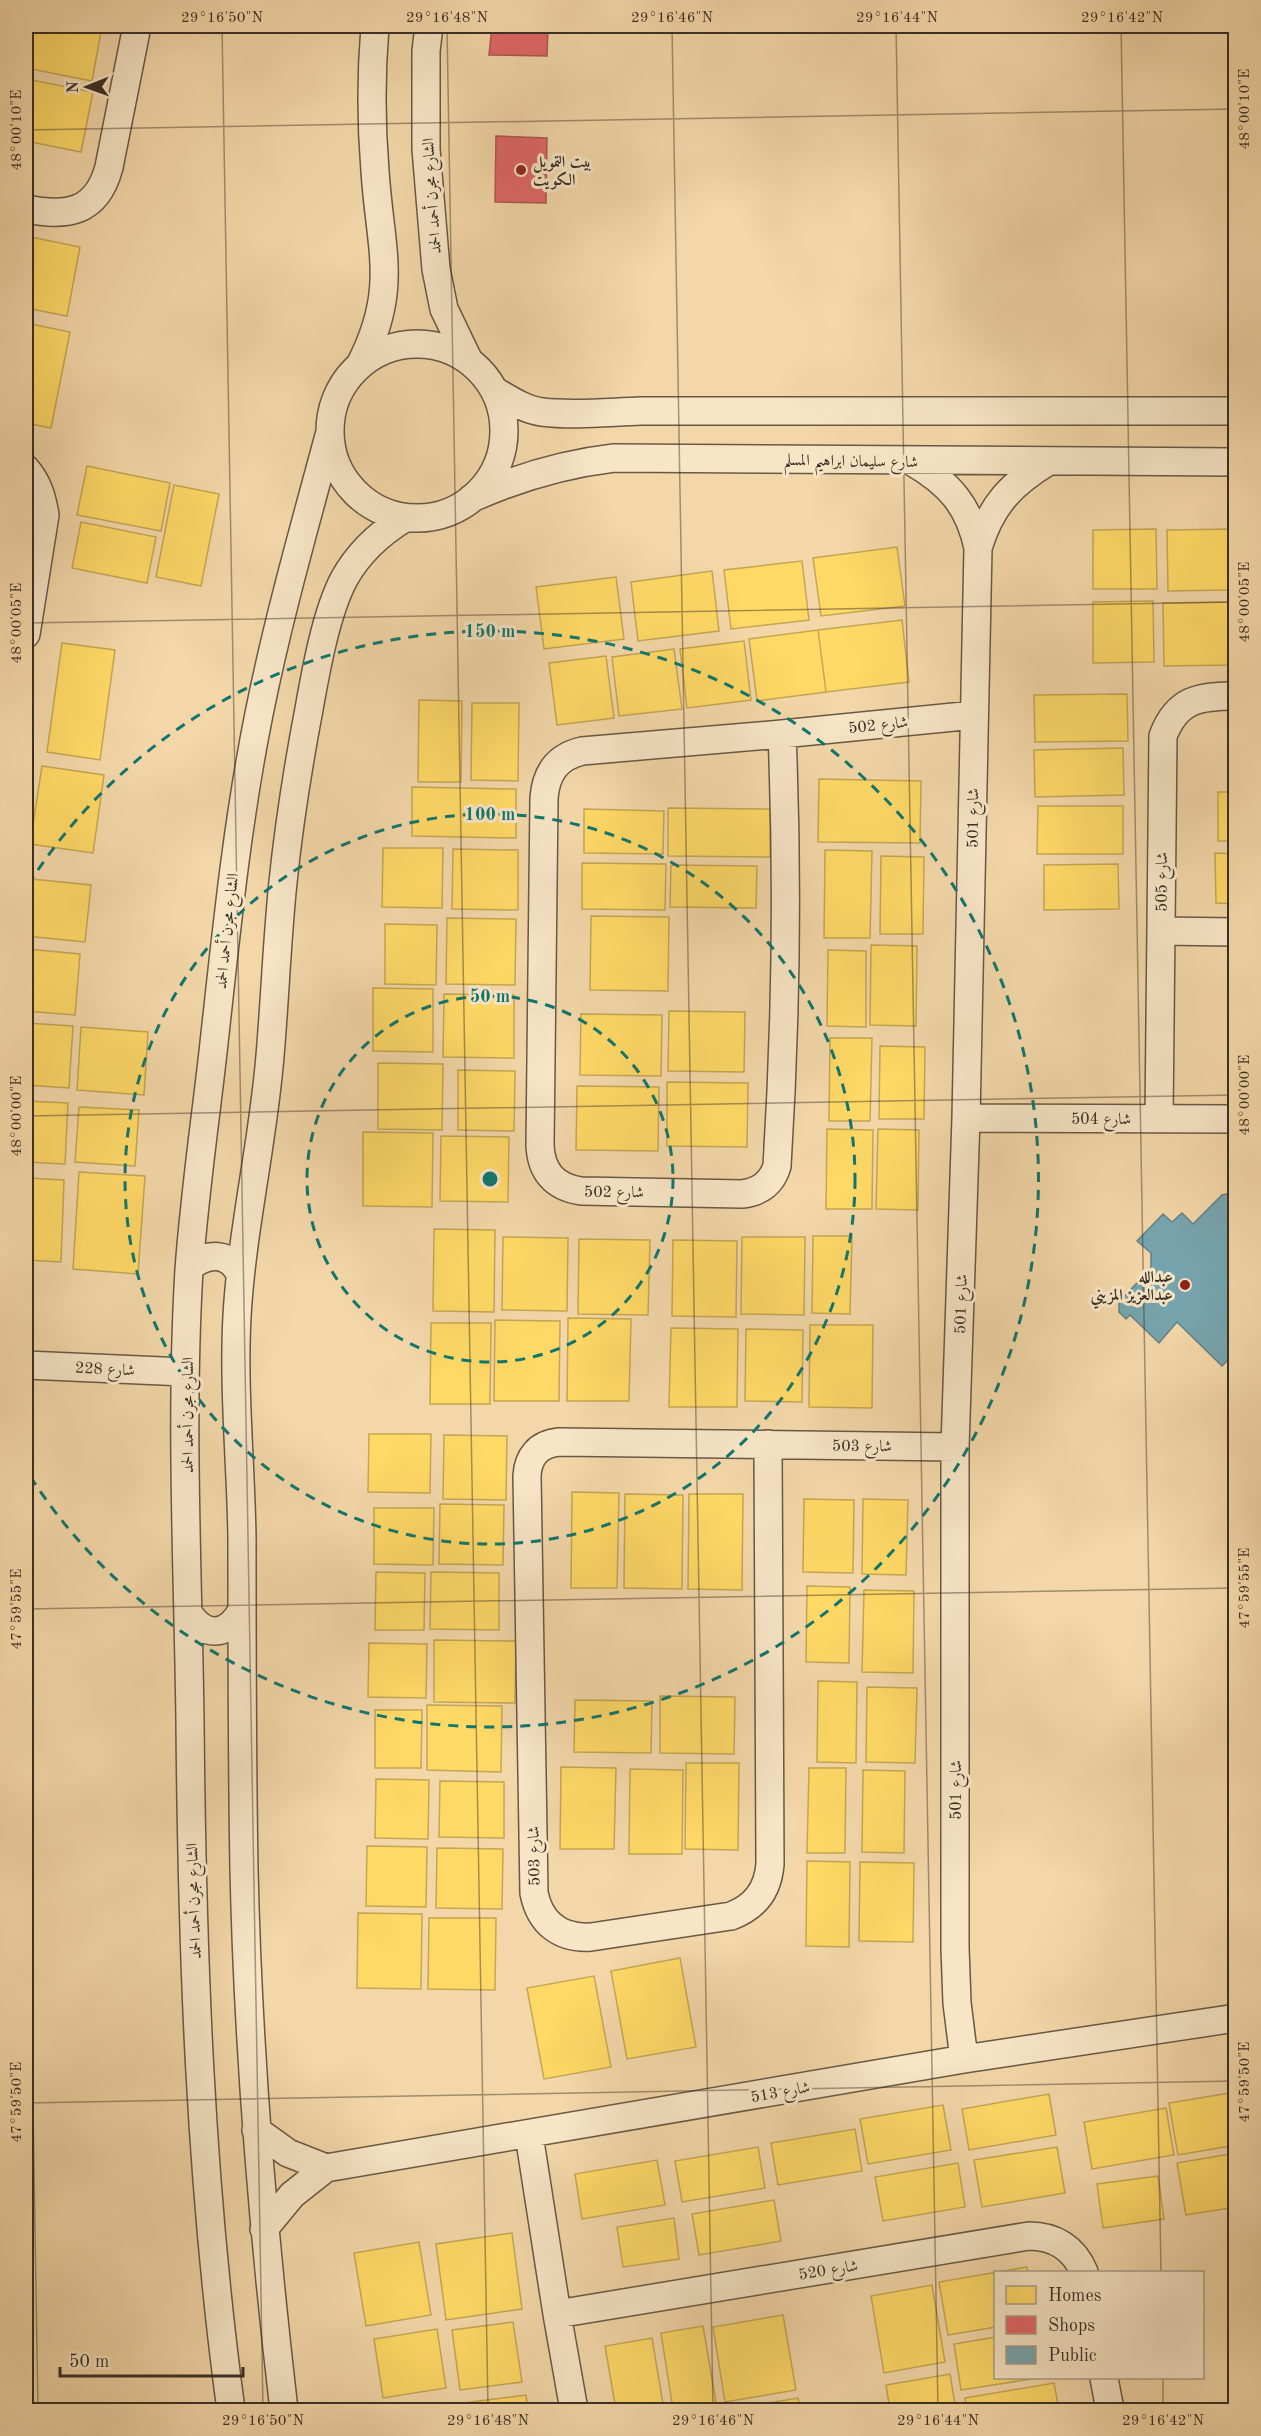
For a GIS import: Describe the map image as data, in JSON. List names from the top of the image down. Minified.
{"streets":{"street":["الشارع مجرن أحمد الحمد","شارع سليمان ابراهيم المسلم","شارع 502","شارع 501","شارع 505","شارع 504","شارع 228","شارع 503","شارع 513","شارع 520"]},"crossings":[["الشارع مجرن أحمد الحمد","شارع سليمان ابراهيم المسلم"],["الشارع مجرن أحمد الحمد","شارع 228"],["شارع سليمان ابراهيم المسلم","شارع 501"],["شارع 502","شارع 501"],["شارع 501","شارع 504"],["شارع 501","شارع 503"],["شارع 501","شارع 513"],["شارع 505","شارع 504"]],"places":["بيت التمويل الكويت","عبدالله عبدالعزيز المزيني"],"legend":["Homes","Shops","Public"],"scale_bar":"50 m","north":"left","coordinates":["29°16'50\"N","29°16'48\"N","29°16'46\"N","29°16'44\"N","29°16'42\"N","48°00'10\"E","48°00'05\"E","48°00'00\"E","47°59'55\"E","47°59'50\"E"],"rings":["150 m","100 m","50 m"]}
